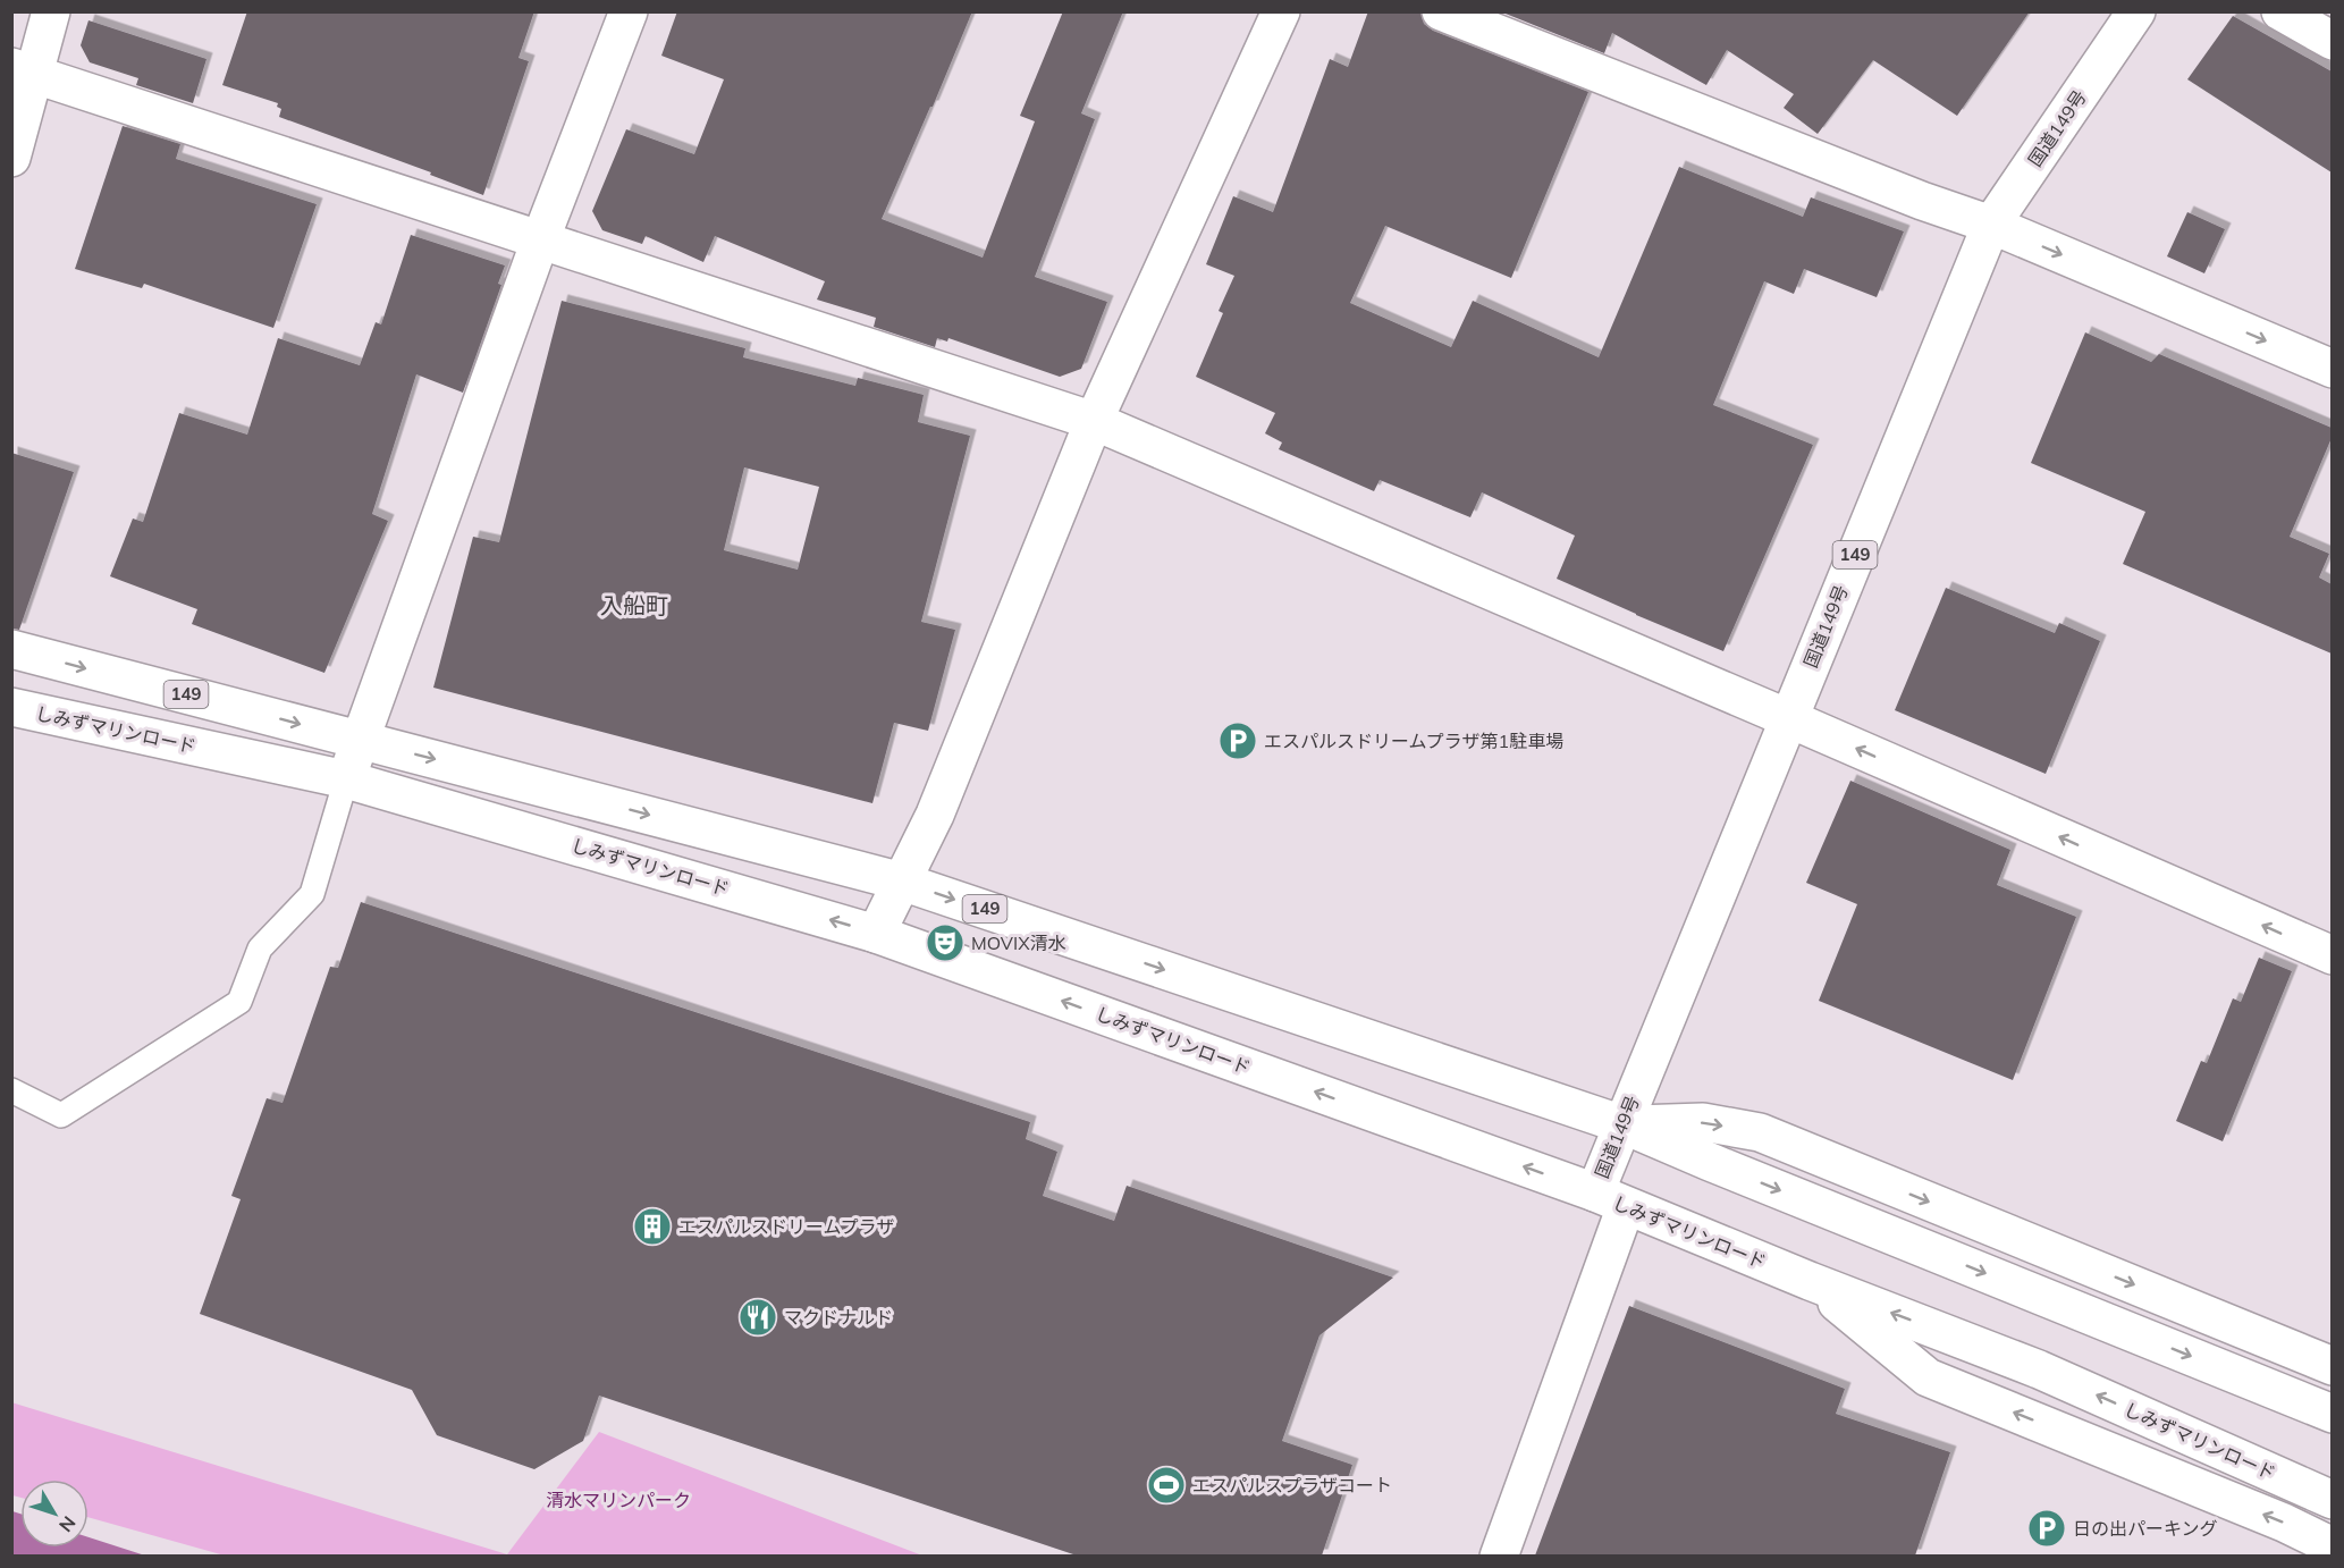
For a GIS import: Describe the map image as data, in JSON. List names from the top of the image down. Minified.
{"streets":{"main road":["国道149号","149","しみずマリンロード"]},"crossings":[["国道149号","149"],["国道149号","しみずマリンロード"]],"districts":["入船町"],"parks":["清水マリンパーク"],"places":{"parking":["エスパルスドリームプラザ第1駐車場","日の出パーキング"],"theatre":["MOVIX清水"],"building":["エスパルスドリームプラザ"],"restaurant":["マクドナルド"],"sports":["エスパルスプラザコート"]},"north":"bottom right"}
